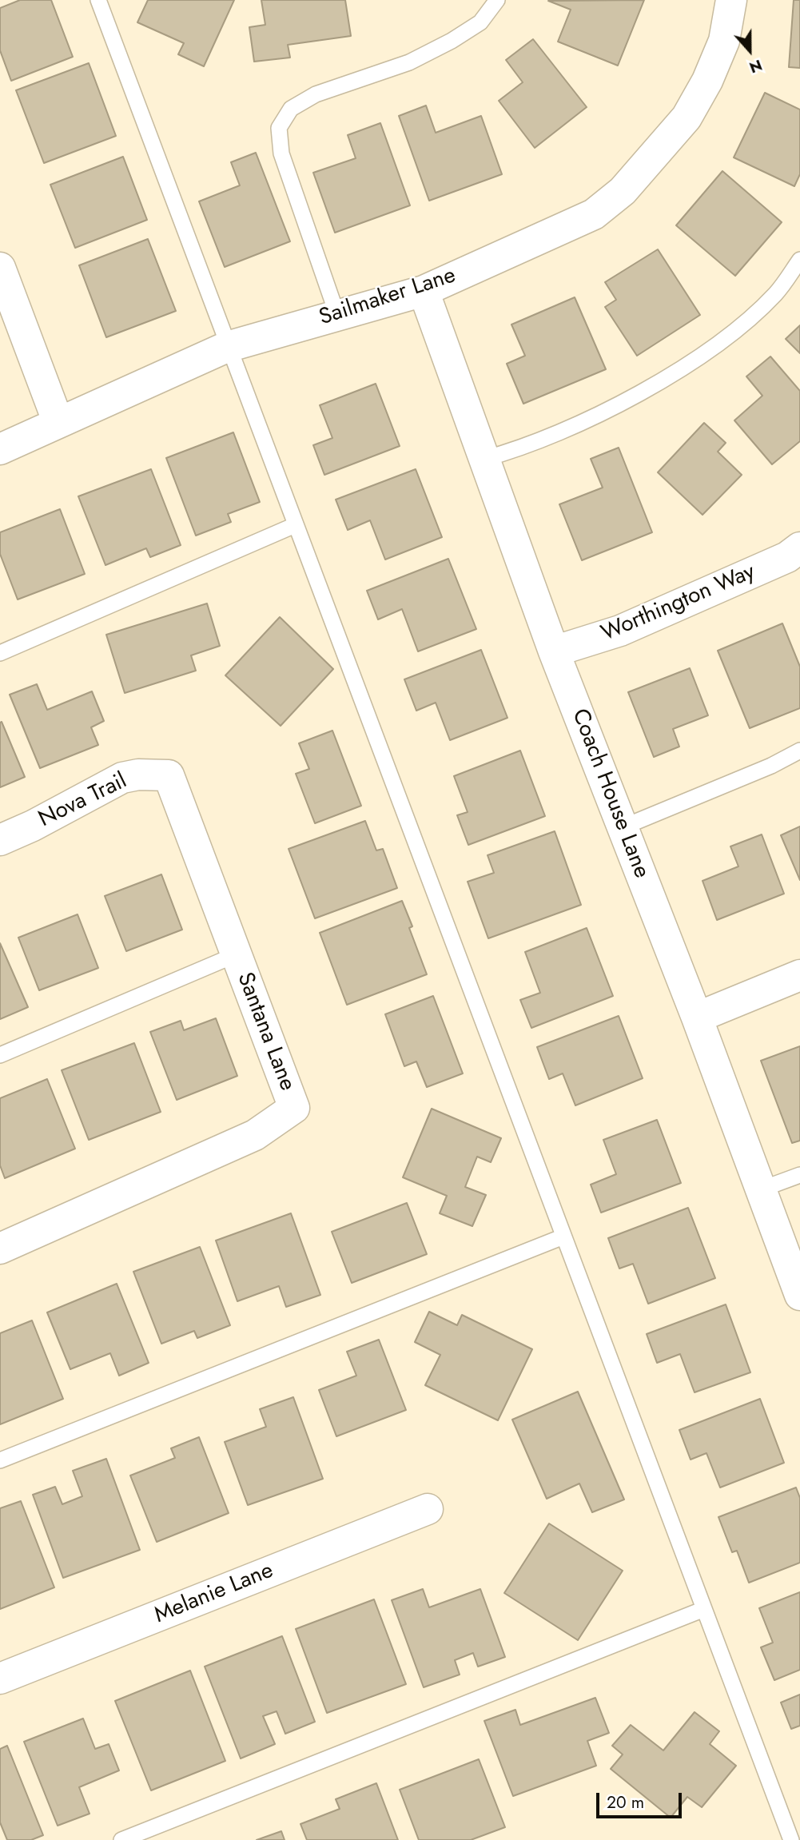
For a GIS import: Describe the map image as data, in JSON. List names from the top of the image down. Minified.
{"streets":{"street":["Sailmaker Lane","Worthington Way","Coach House Lane","Nova Trail","Santana Lane","Melanie Lane"]},"crossings":[["Sailmaker Lane","Coach House Lane"],["Worthington Way","Coach House Lane"],["Nova Trail","Santana Lane"]],"scale_bar":"20 m","north":"bottom"}
